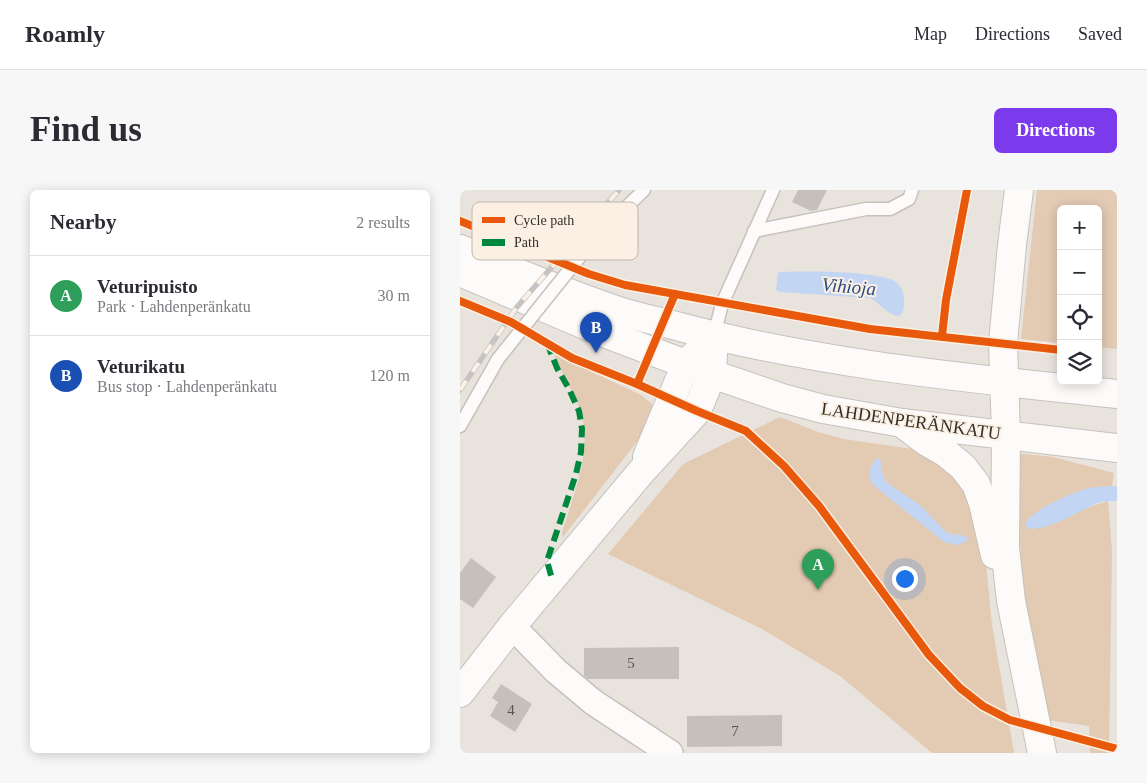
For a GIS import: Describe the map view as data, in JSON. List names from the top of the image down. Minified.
{"streets":{"main road":["LAHDENPERÄNKATU"]},"water":["Vihioja"],"house_numbers":["5","4","7"],"legend":["Cycle path","Path"],"page":{"header":"Roamly","nav":["Map","Directions","Saved"],"buttons":"Directions","title":"Find us","heading":["Nearby","2 results"],"map_buttons":["+","−"],"list":[{"mark":"A","name":"Veturipuisto","note":"Park · Lahdenperänkatu","value":"30 m"},{"mark":"B","name":"Veturikatu","note":"Bus stop · Lahdenperänkatu","value":"120 m"}],"pins":["B","A"]}}
